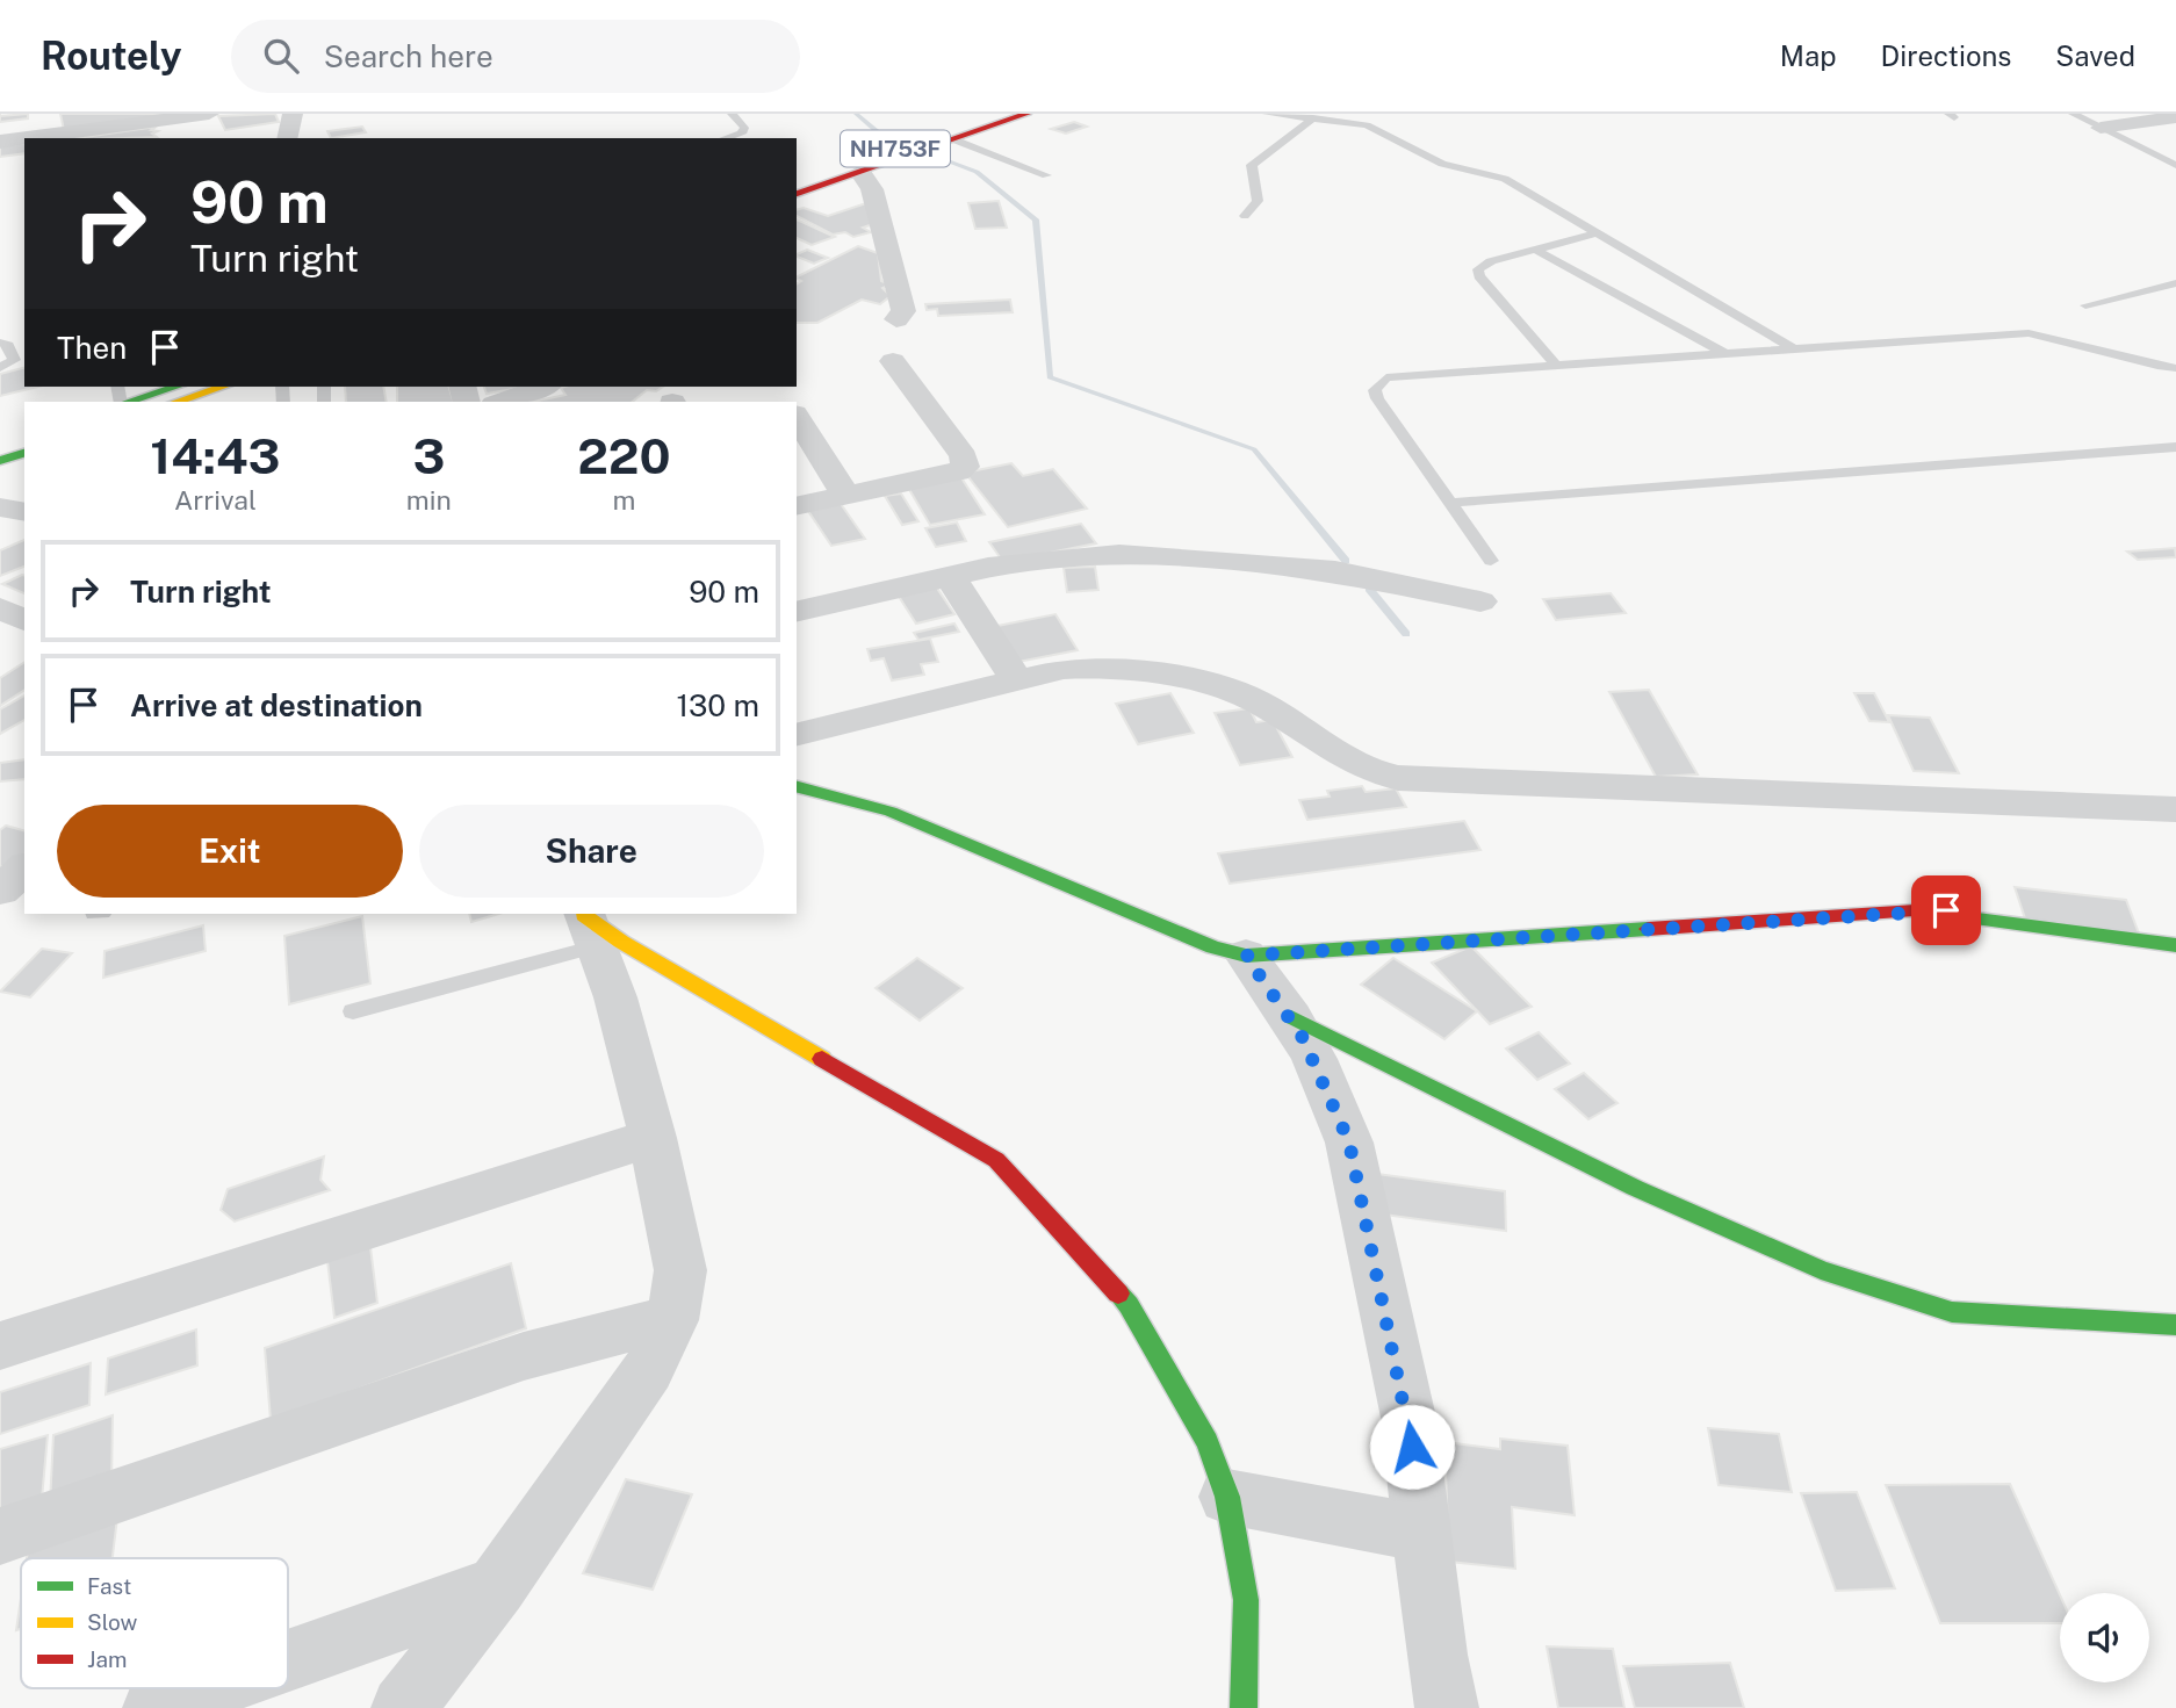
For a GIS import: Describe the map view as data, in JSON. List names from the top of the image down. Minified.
{"streets":{"main road":["NH753F"]},"legend":["Fast","Slow","Jam"],"page":{"header":"Routely","search":"Search here","nav":["Map","Directions","Saved"],"turn":["90 m","Turn right"],"then":"Then","eta":["14:43","Arrival","3","min","220","m"],"list":[{"name":"Turn right","value":"90 m"},{"name":"Arrive at destination","value":"130 m"}],"buttons":["Exit","Share"]}}
